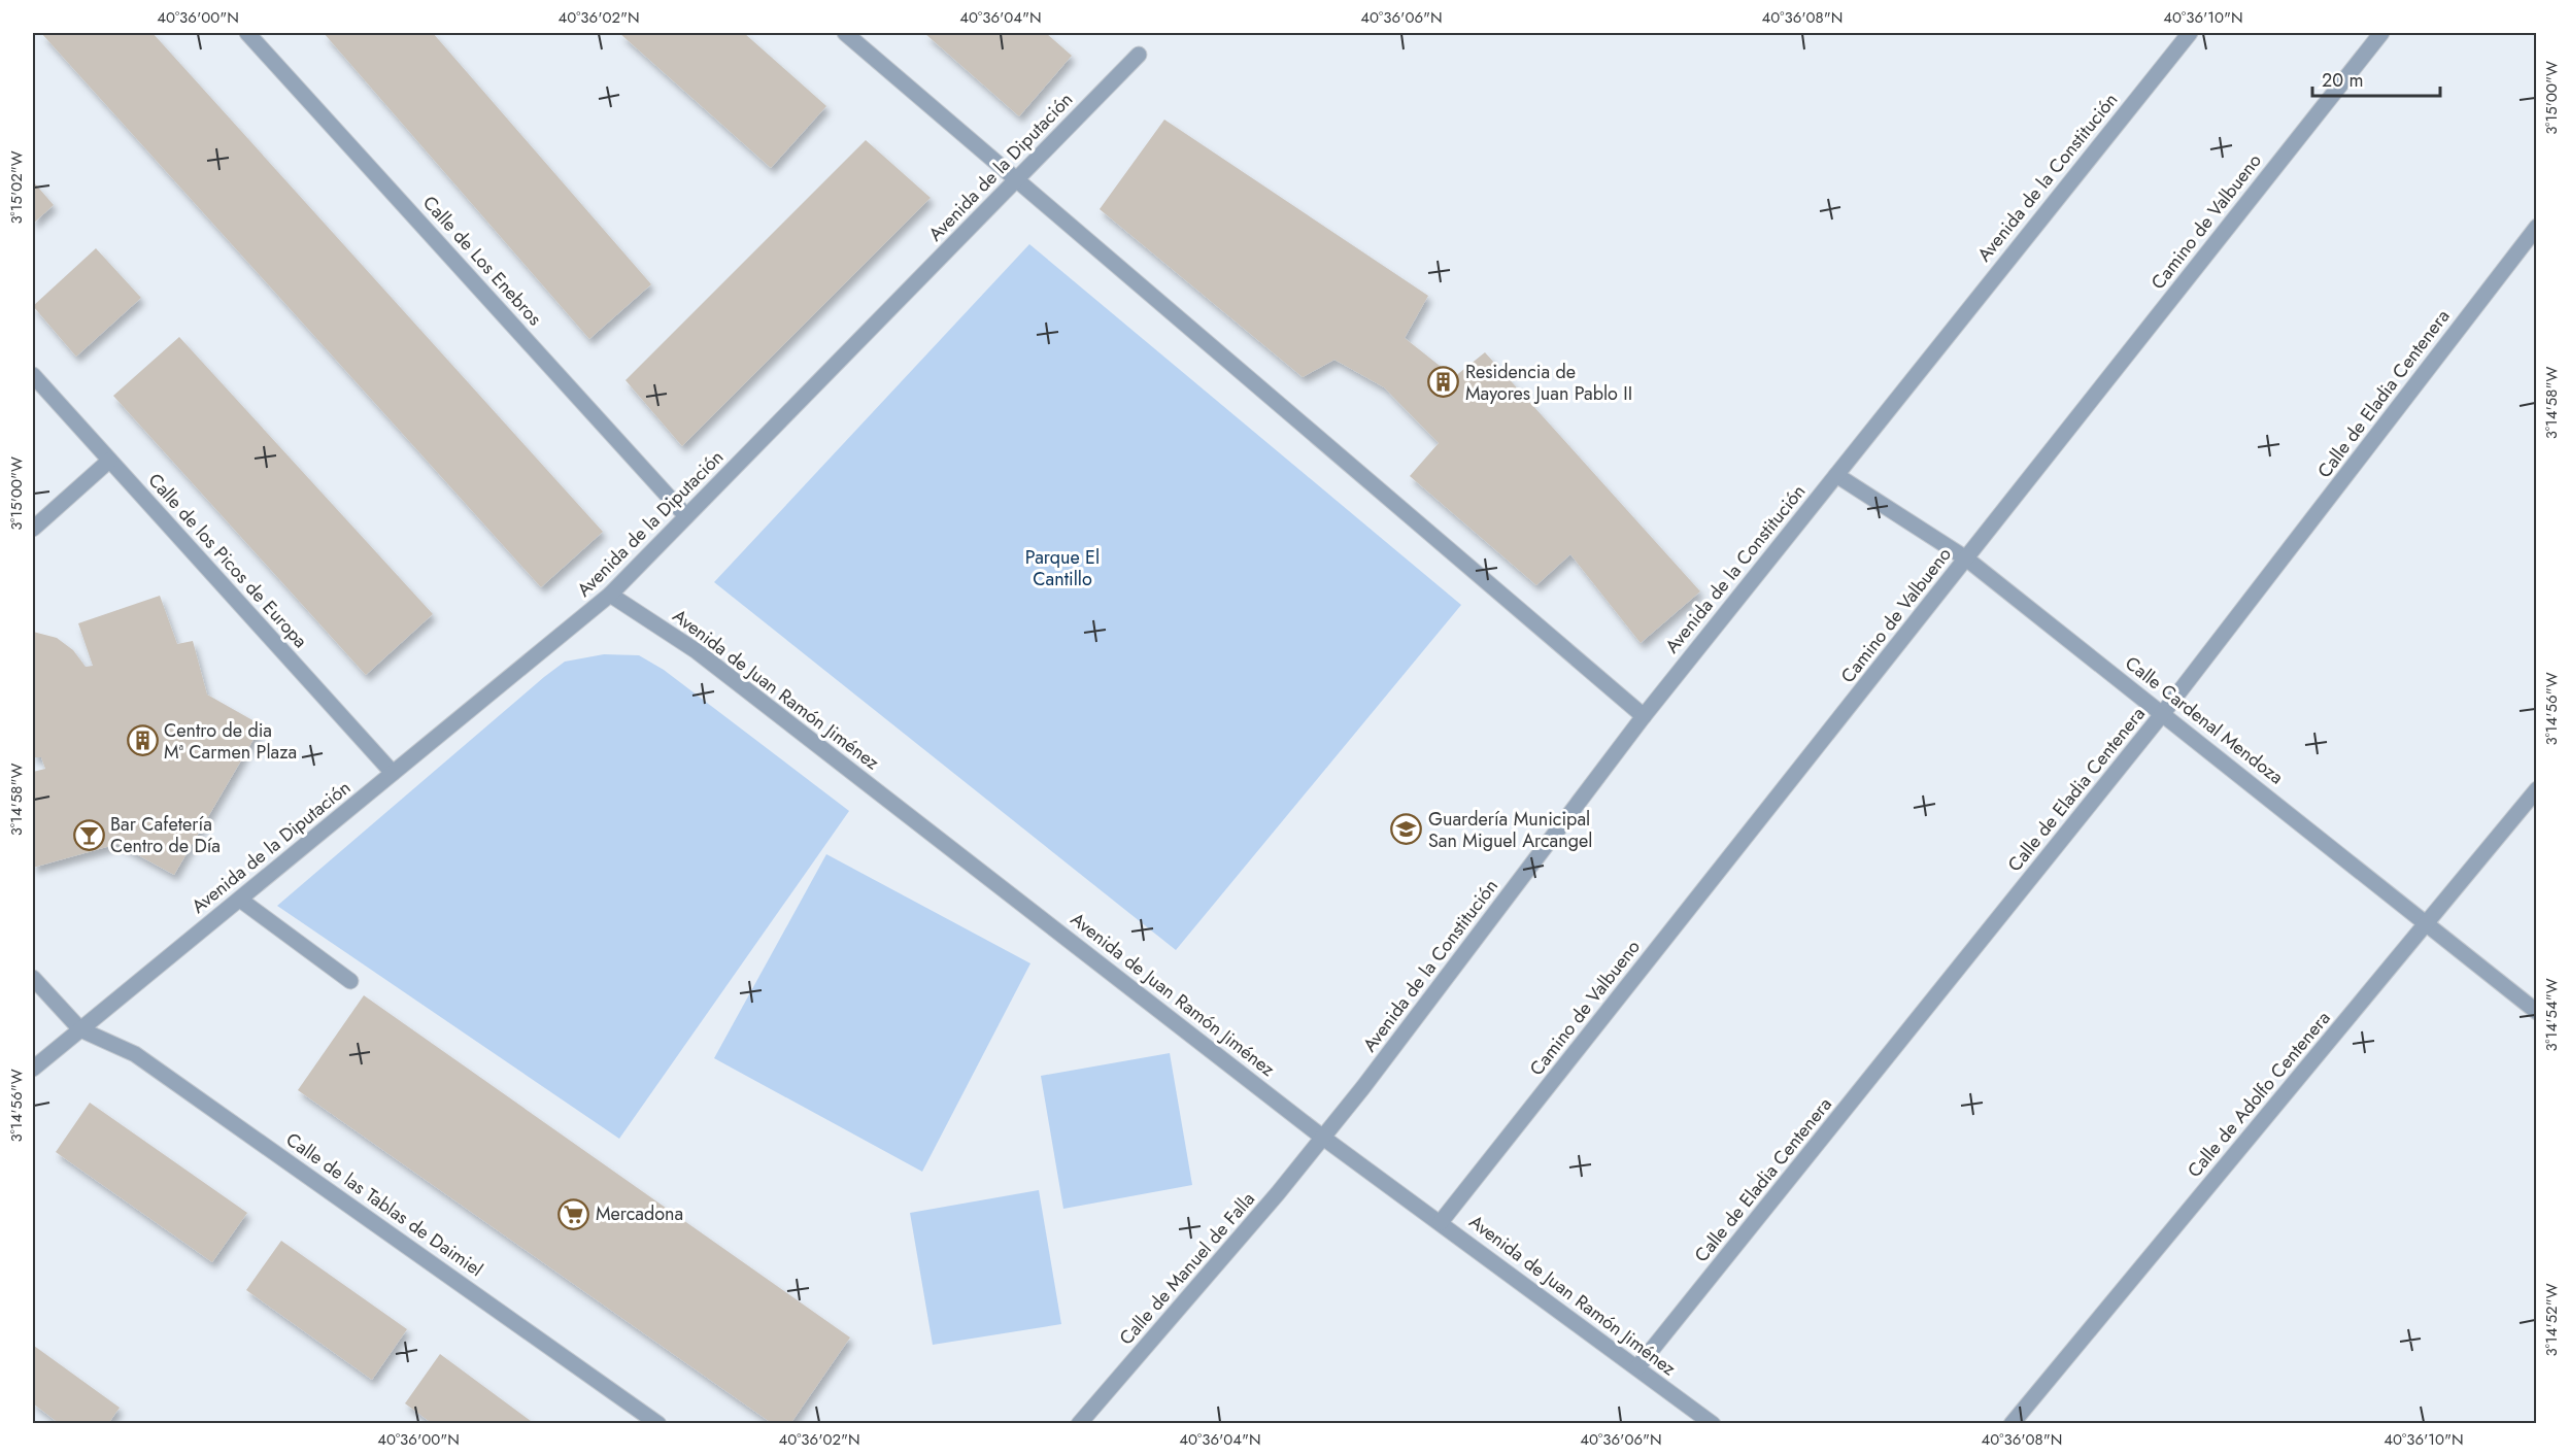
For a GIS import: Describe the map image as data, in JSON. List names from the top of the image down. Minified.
{"streets":{"street":["Avenida de la Diputación","Avenida de la Constitución","Camino de Valbueno","Calle de Los Enebros","Calle de Eladia Centenera","Calle de los Picos de Europa","Avenida de Juan Ramón Jiménez","Calle Cardenal Mendoza","Calle de Adolfo Centenera","Calle de las Tablas de Daimiel","Calle de Manuel de Falla"]},"crossings":[["Avenida de la Diputación","Calle de Los Enebros"],["Avenida de la Diputación","Calle de los Picos de Europa"],["Avenida de la Diputación","Avenida de Juan Ramón Jiménez"],["Avenida de la Diputación","Calle de las Tablas de Daimiel"],["Avenida de la Constitución","Avenida de Juan Ramón Jiménez"],["Avenida de la Constitución","Calle Cardenal Mendoza"],["Avenida de la Constitución","Calle de Manuel de Falla"],["Camino de Valbueno","Avenida de Juan Ramón Jiménez"],["Camino de Valbueno","Calle Cardenal Mendoza"],["Calle de Eladia Centenera","Avenida de Juan Ramón Jiménez"],["Calle de Eladia Centenera","Calle Cardenal Mendoza"],["Avenida de Juan Ramón Jiménez","Calle de Manuel de Falla"],["Calle Cardenal Mendoza","Calle de Adolfo Centenera"]],"parks":["Parque El Cantillo"],"places":{"building":["Residencia de Mayores Juan Pablo II","Centro de dia Mª Carmen Plaza"],"school or university":["Guardería Municipal San Miguel Arcangel"],"bar":["Bar Cafetería Centro de Día"],"supermarket":["Mercadona"]},"scale_bar":"20 m","coordinates":["40°36'00\"N","40°36'02\"N","40°36'04\"N","40°36'06\"N","40°36'08\"N","40°36'10\"N","3°15'00\"W","3°15'02\"W","3°14'58\"W","3°14'56\"W","3°14'54\"W","3°14'52\"W"]}
